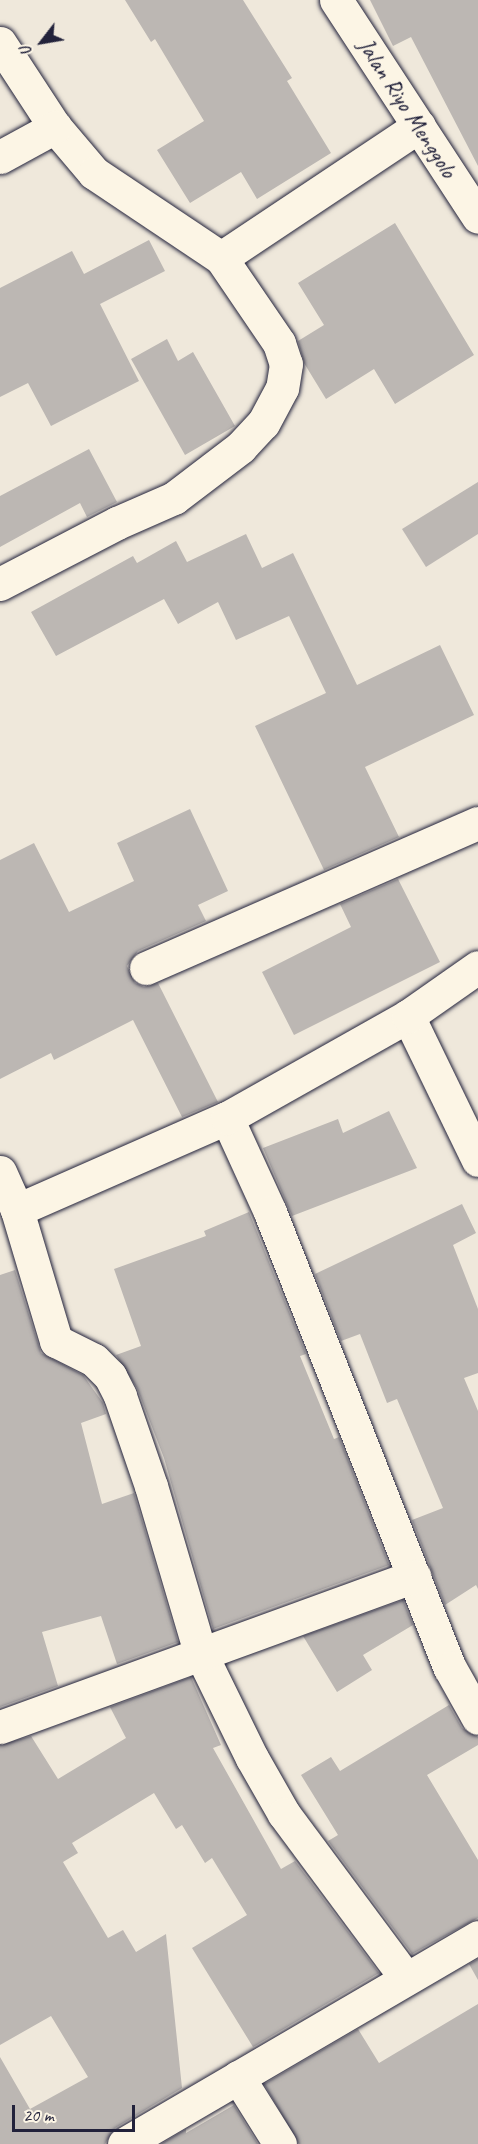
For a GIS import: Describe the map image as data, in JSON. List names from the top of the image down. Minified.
{"streets":{"street":["Jalan Riyo Menggolo"]},"scale_bar":"20 m","north":"bottom left"}
